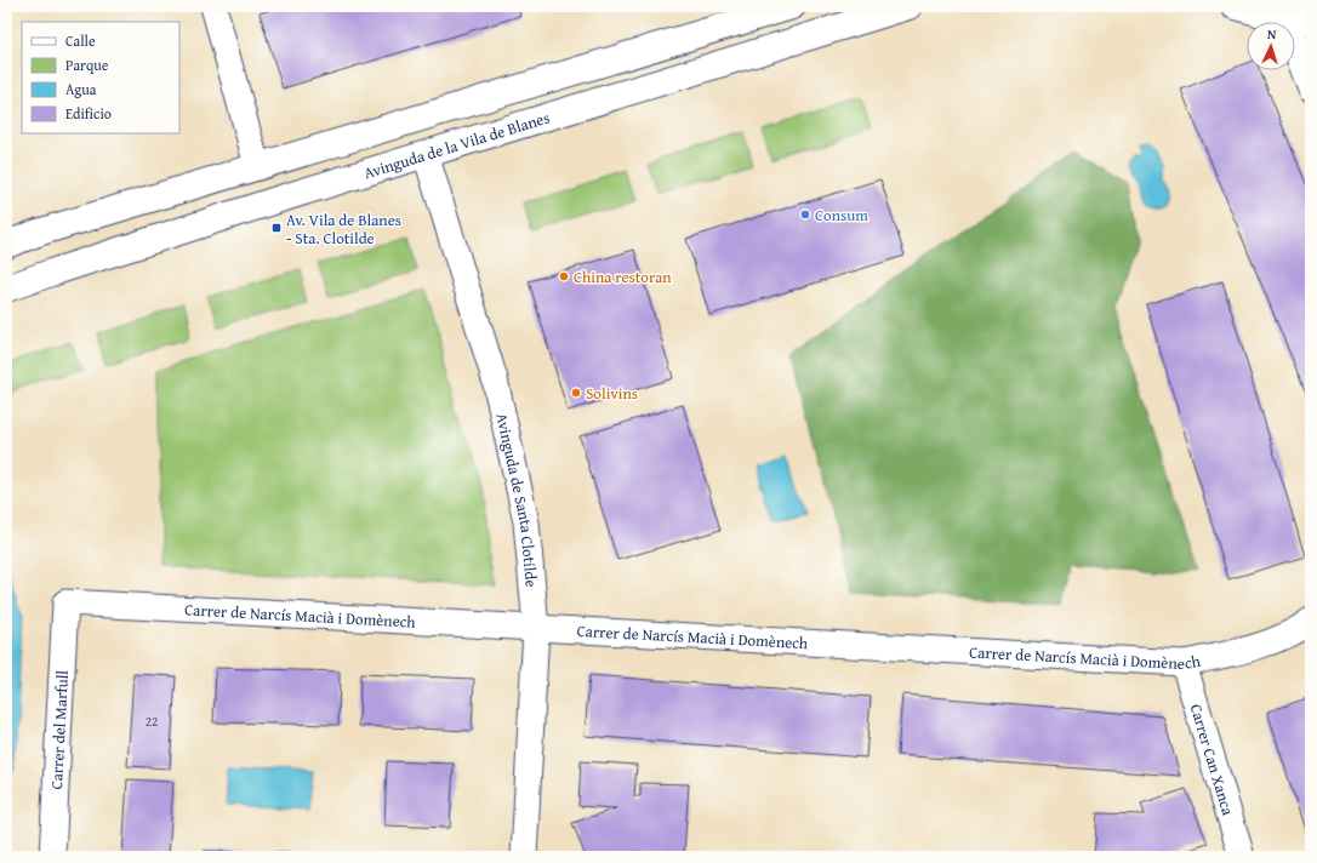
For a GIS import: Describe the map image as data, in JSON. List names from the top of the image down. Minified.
{"streets":{"main road":["Avinguda de la Vila de Blanes"],"street":["Avinguda de Santa Clotilde","Carrer de Narcís Macià i Domènech","Carrer del Marfull","Carrer Can Xanca"]},"crossings":[["Avinguda de la Vila de Blanes","Avinguda de Santa Clotilde"],["Avinguda de Santa Clotilde","Carrer de Narcís Macià i Domènech"],["Carrer de Narcís Macià i Domènech","Carrer del Marfull"],["Carrer de Narcís Macià i Domènech","Carrer Can Xanca"]],"places":{"other":["Consum","China restoran","Solivins"],"transit":["Av. Vila de Blanes - Sta. Clotilde"]},"house_numbers":["22"],"legend":["Calle","Parque","Agua","Edificio"],"north":"top"}
